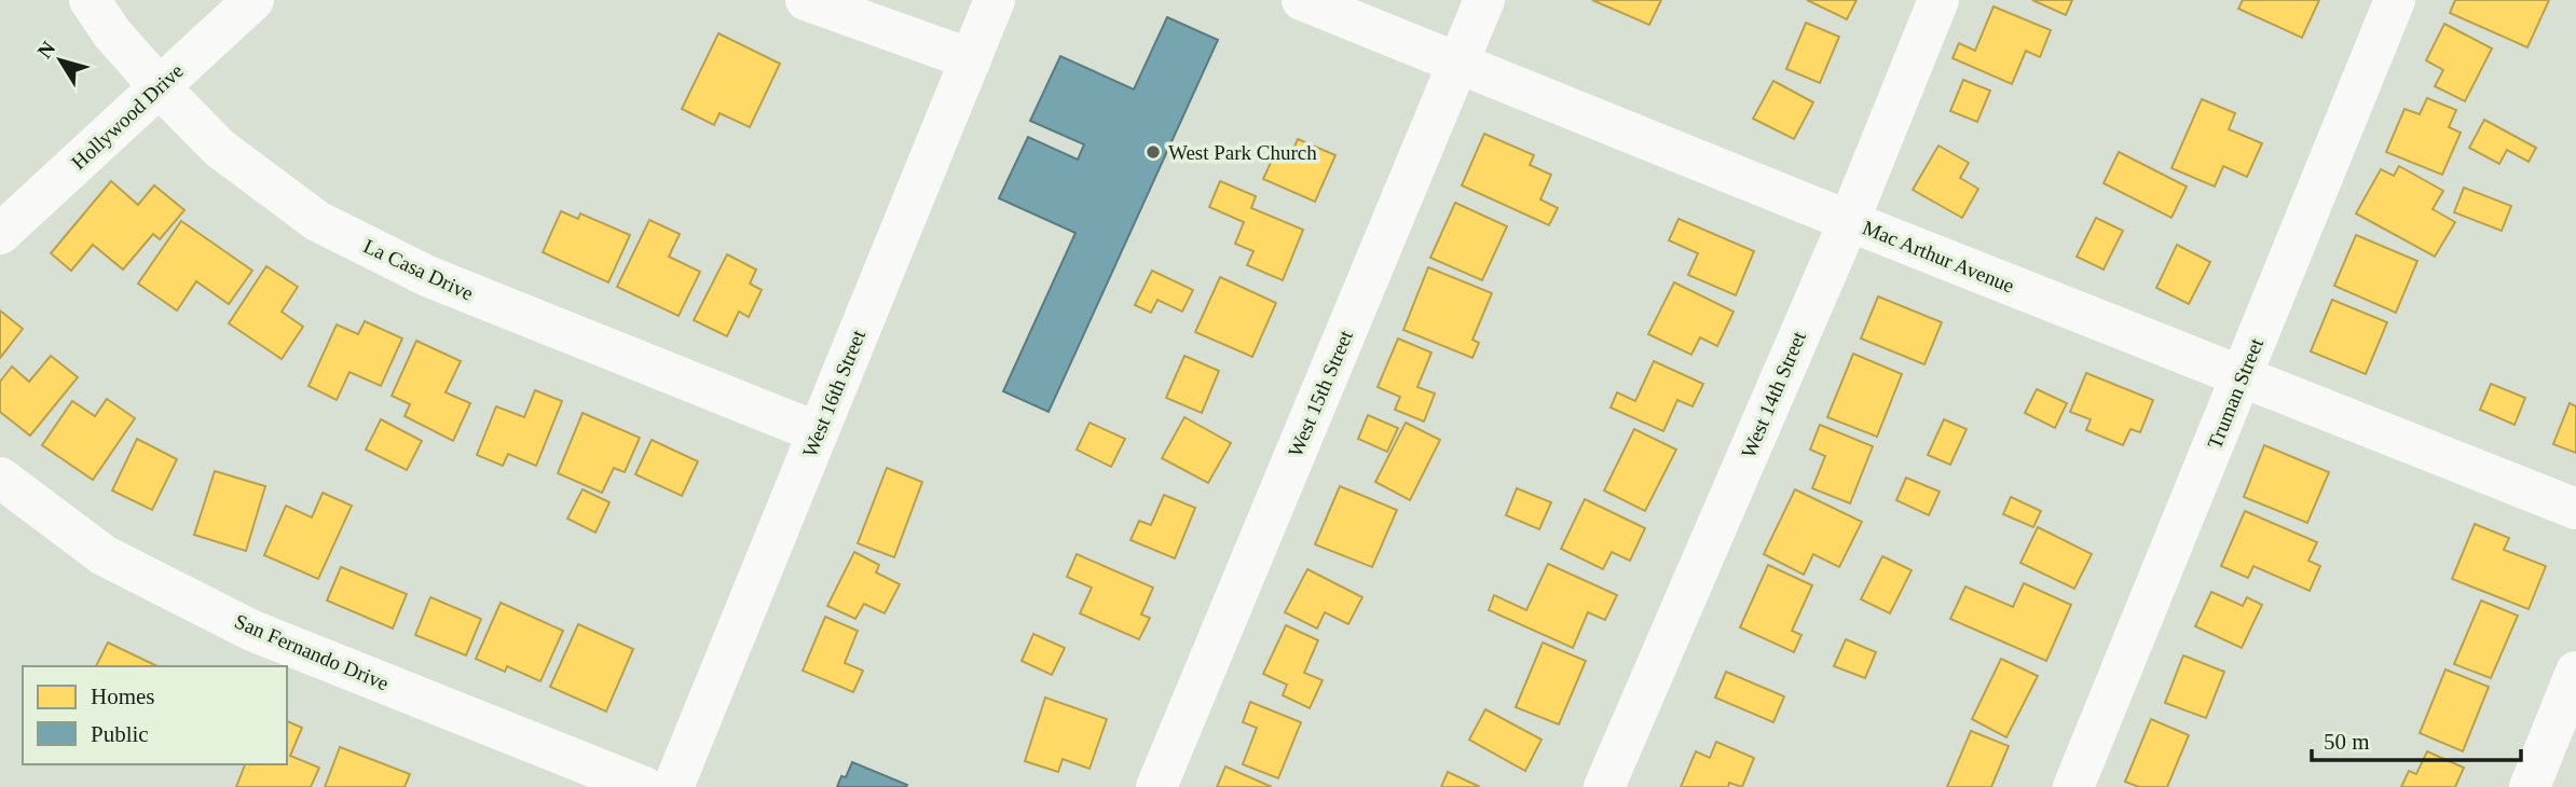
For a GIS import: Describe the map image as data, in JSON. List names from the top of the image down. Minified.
{"streets":{"street":["Hollywood Drive","Mac Arthur Avenue","La Casa Drive","West 16th Street","West 15th Street","Truman Street","West 14th Street","San Fernando Drive"]},"crossings":[["Hollywood Drive","La Casa Drive"],["Mac Arthur Avenue","West 15th Street"],["Mac Arthur Avenue","Truman Street"],["Mac Arthur Avenue","West 14th Street"],["La Casa Drive","West 16th Street"]],"places":["West Park Church"],"legend":["Homes","Public"],"scale_bar":"50 m","north":"top left"}
